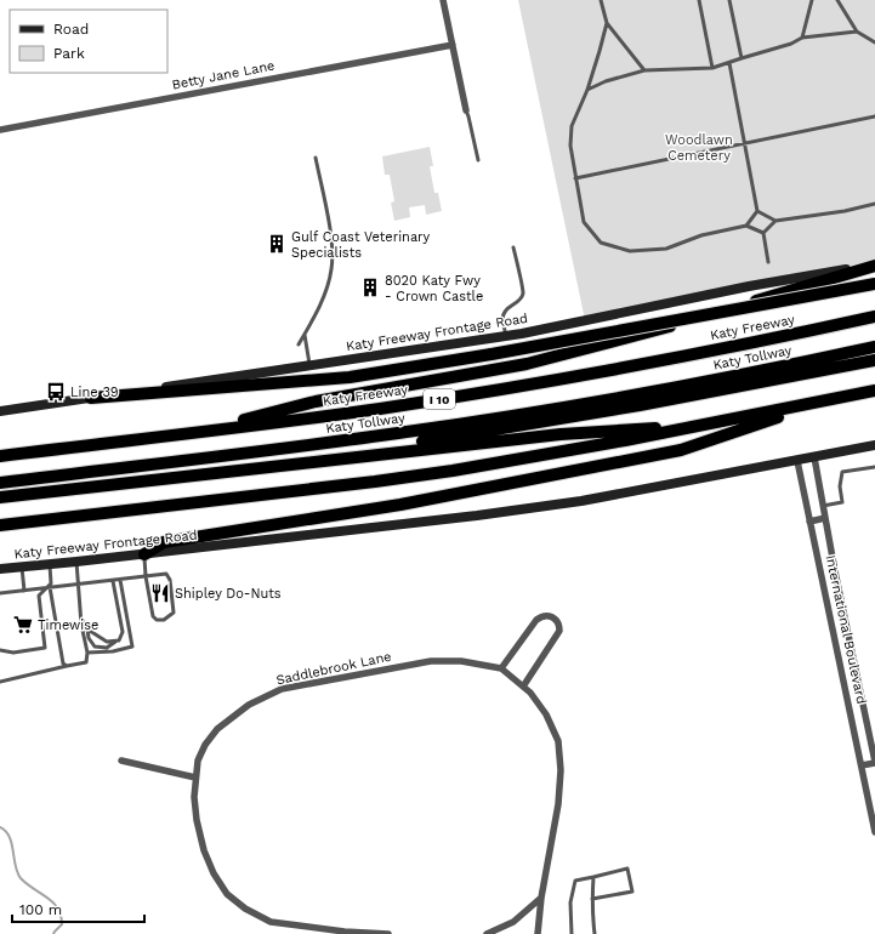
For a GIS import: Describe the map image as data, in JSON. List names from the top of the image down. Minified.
{"streets":{"highway":["Katy Freeway","Katy Tollway","I 10"],"main road":["Katy Freeway Frontage Road"],"street":["Betty Jane Lane","International Boulevard","Saddlebrook Lane"]},"crossings":[["Katy Freeway Frontage Road","International Boulevard"]],"parks":["Woodlawn Cemetery"],"places":{"building":["Gulf Coast Veterinary Specialists","8020 Katy Fwy - Crown Castle"],"bus stop":["Line 39"],"restaurant":["Shipley Do-Nuts"],"supermarket":["Timewise"]},"legend":["Road","Park"],"scale_bar":"100 m"}
